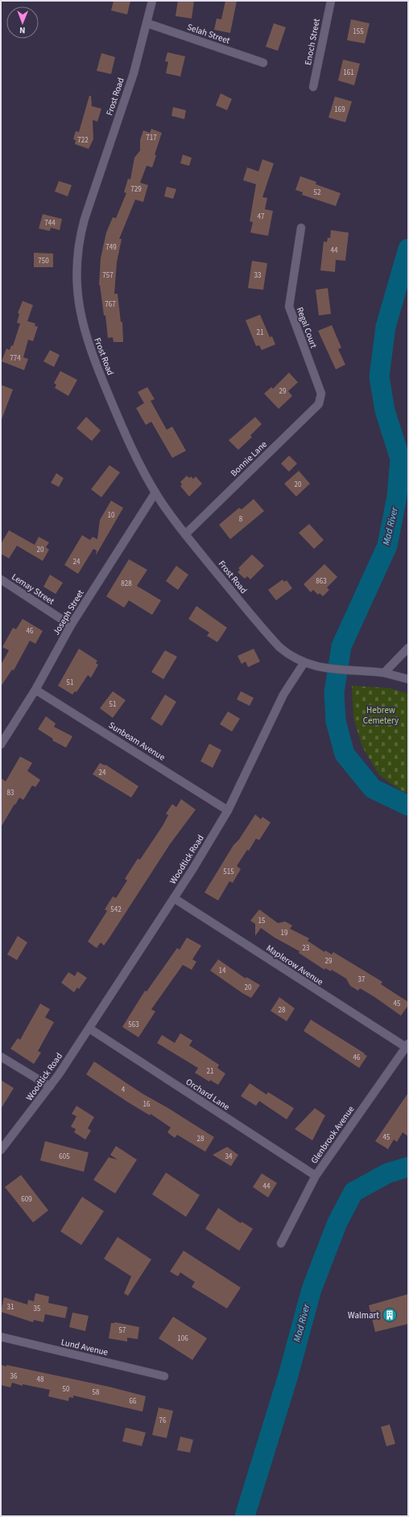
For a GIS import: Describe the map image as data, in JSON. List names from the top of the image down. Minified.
{"streets":{"street":["Selah Street","Enoch Street","Frost Road","Regal Court","Bonnie Lane","Lemay Street","Joseph Street","Sunbeam Avenue","Woodtick Road","Maplerow Avenue","Orchard Lane","Glenbrook Avenue","Lund Avenue"]},"crossings":[["Selah Street","Frost Road"],["Frost Road","Bonnie Lane"],["Frost Road","Joseph Street"],["Frost Road","Woodtick Road"],["Regal Court","Bonnie Lane"],["Lemay Street","Joseph Street"],["Joseph Street","Sunbeam Avenue"],["Sunbeam Avenue","Woodtick Road"],["Woodtick Road","Maplerow Avenue"],["Woodtick Road","Orchard Lane"],["Maplerow Avenue","Glenbrook Avenue"],["Orchard Lane","Glenbrook Avenue"]],"water":["Mad River"],"parks":["Hebrew Cemetery"],"places":{"building":["Walmart"]},"house_numbers":["155","161","169","717","722","729","52","47","744","749","44","750","757","33","767","21","774","29","20","10","8","20","24","863","828","46","51","51","24","83","515","542","15","19","23","29","14","37","20","45","28","563","46","21","4","16","45","28","605","34","44","609","31","35","57","106","36","48","50","58","66","76"],"north":"bottom"}
